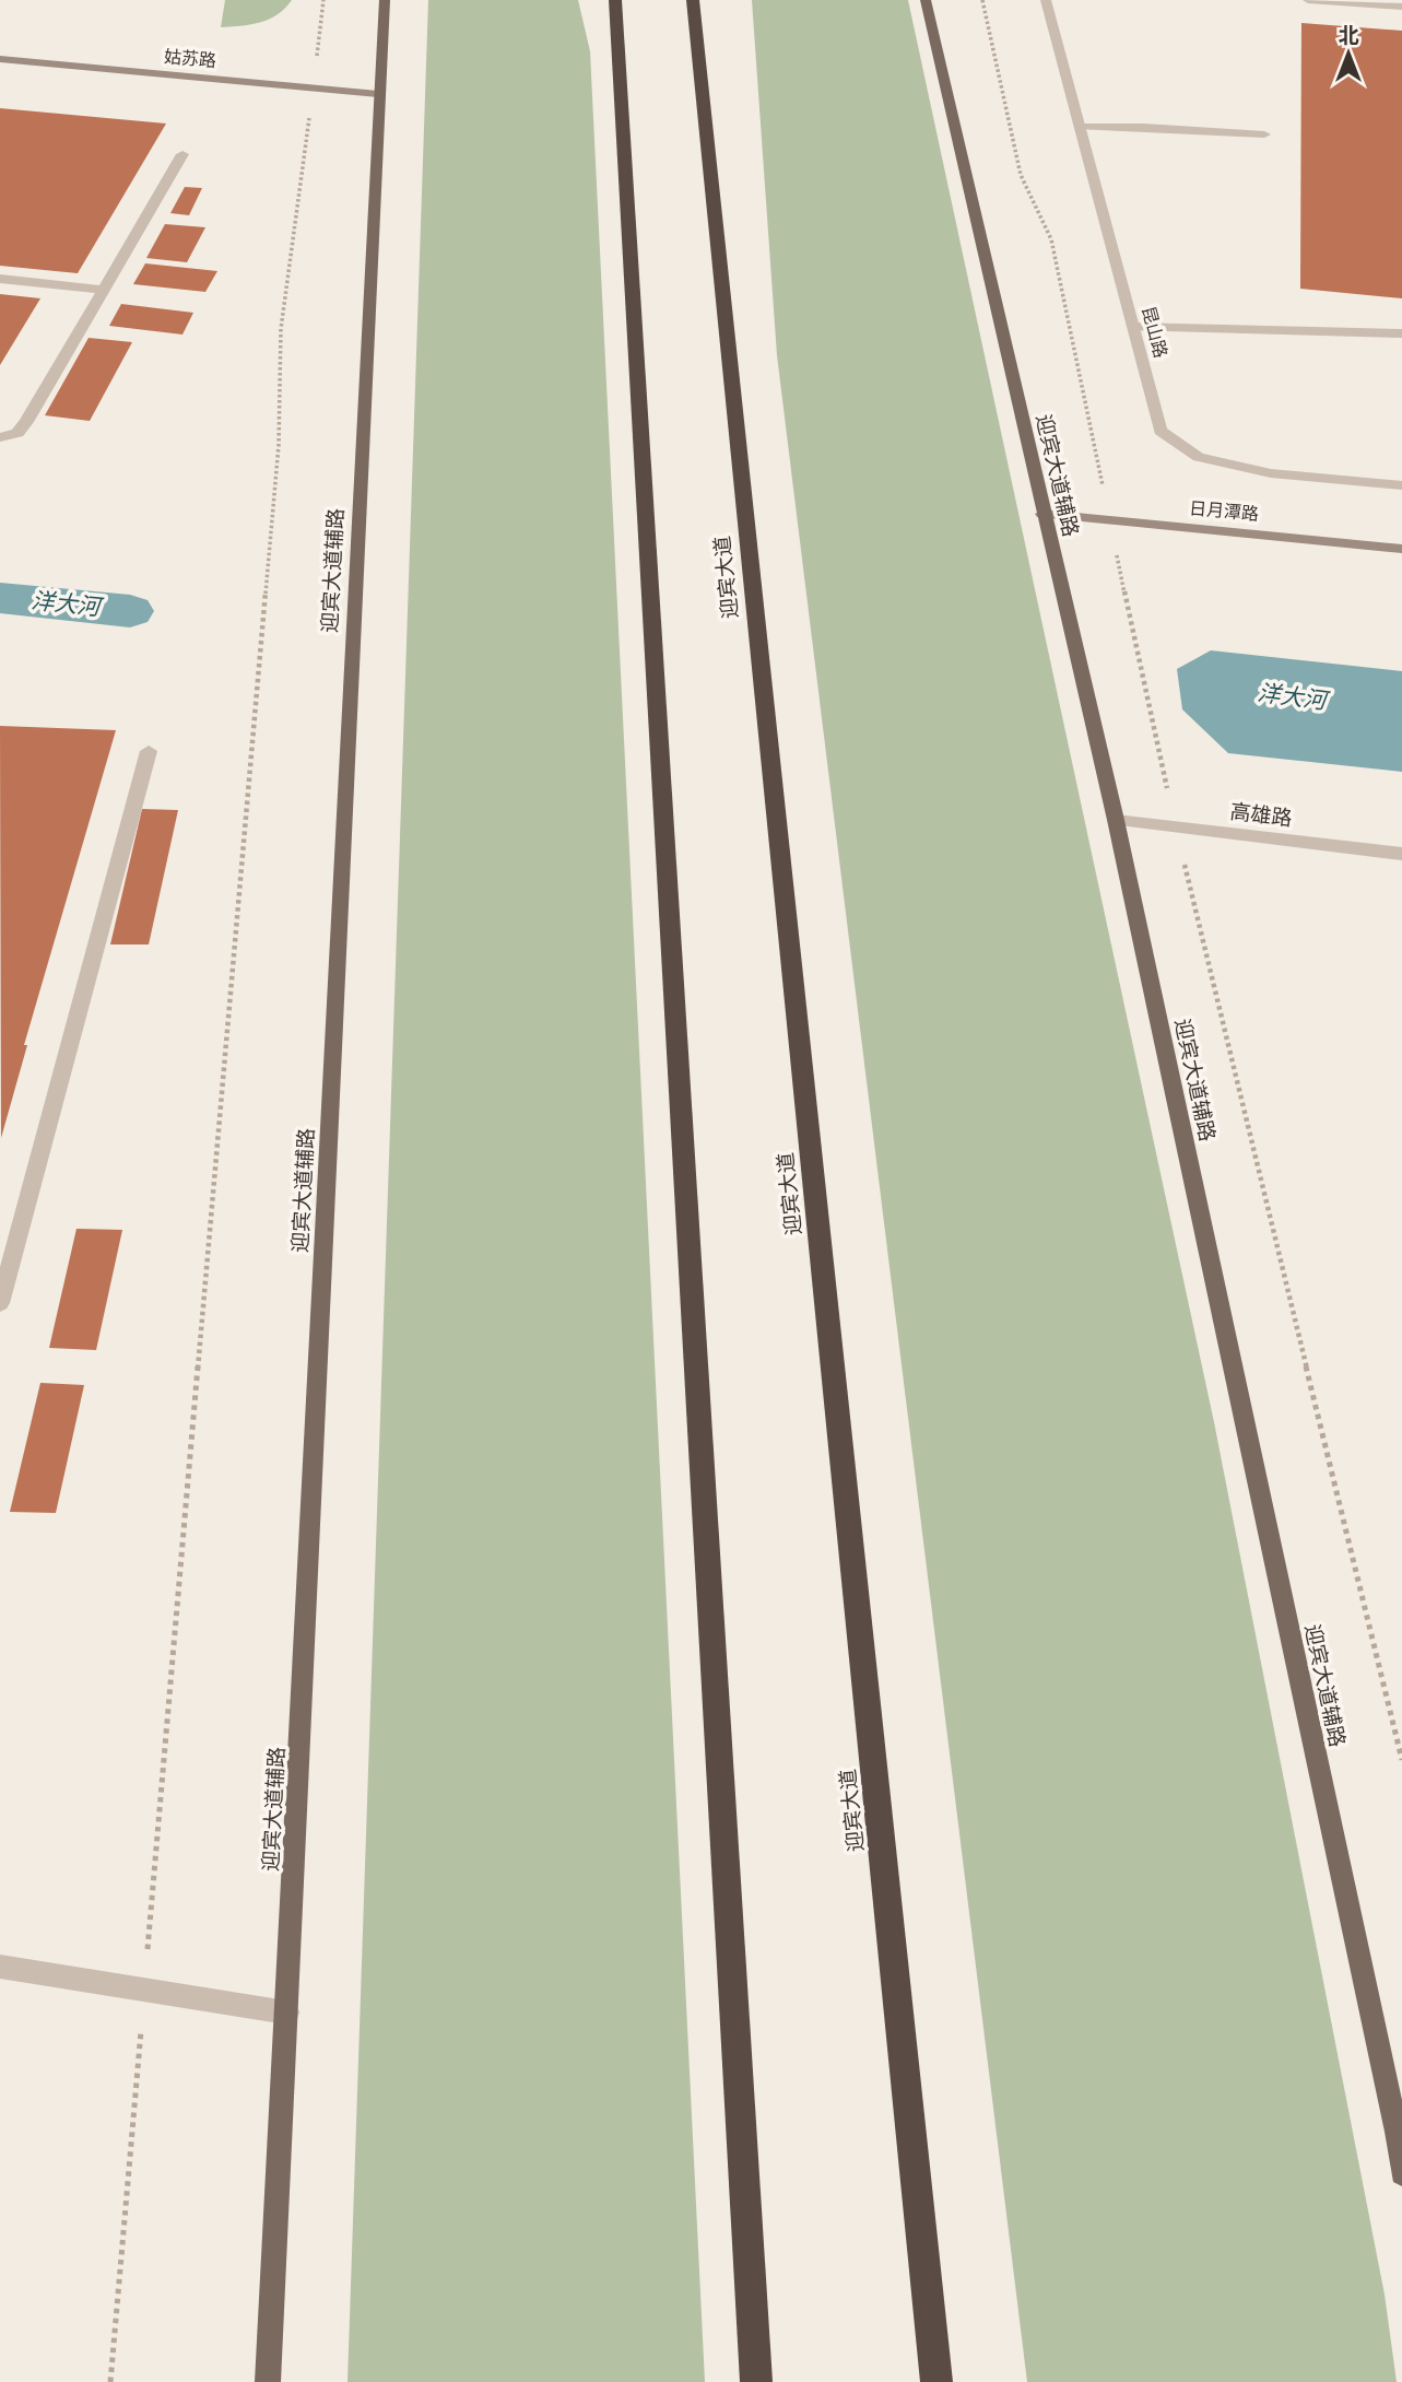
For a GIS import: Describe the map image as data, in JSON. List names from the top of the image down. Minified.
{"streets":{"highway":["迎宾大道"],"main road":["迎宾大道辅路"],"street":["姑苏路","昆山路","日月潭路","高雄路"]},"crossings":[["姑苏路","迎宾大道辅路"],["迎宾大道辅路","日月潭路"],["迎宾大道辅路","高雄路"]],"water":["洋大河"],"north":"top"}
